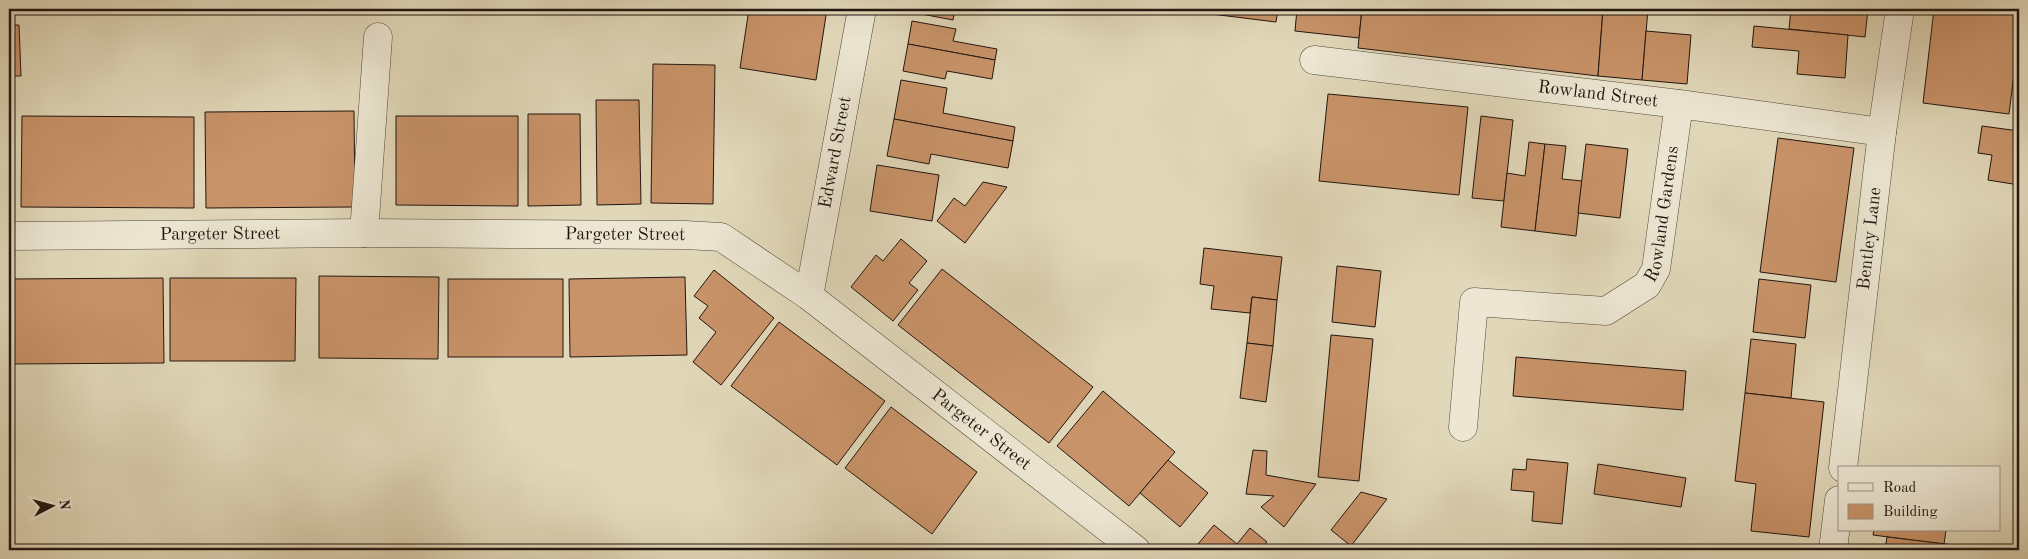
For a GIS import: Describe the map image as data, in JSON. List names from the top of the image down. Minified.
{"streets":{"street":["Rowland Street","Edward Street","Rowland Gardens","Pargeter Street","Bentley Lane"]},"crossings":[["Rowland Street","Rowland Gardens"],["Rowland Street","Bentley Lane"],["Edward Street","Pargeter Street"]],"legend":["Road","Building"],"north":"right"}
